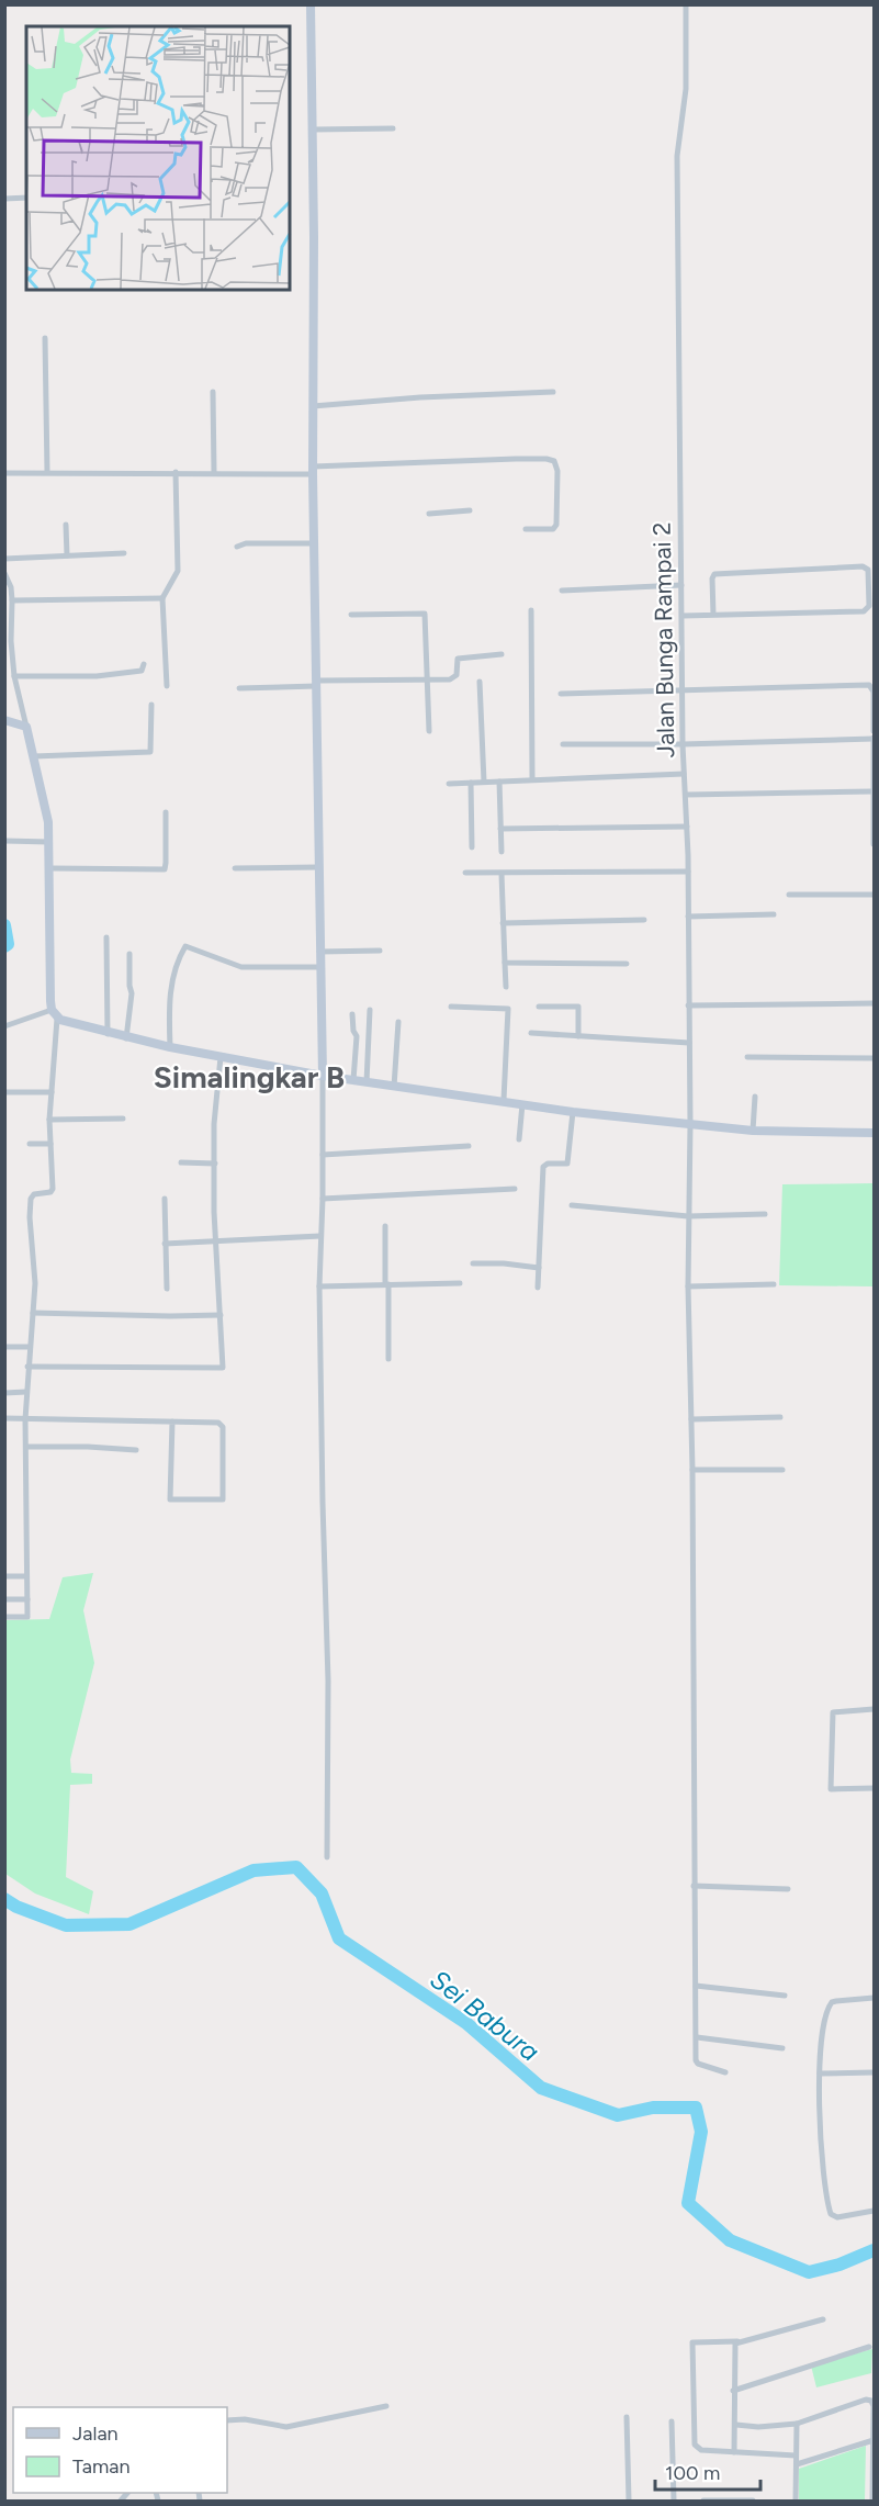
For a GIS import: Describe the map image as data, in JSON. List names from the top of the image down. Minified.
{"streets":{"street":["Jalan Bunga Rampai 2"]},"districts":["Simalingkar B"],"water":["Sei Babura"],"legend":["Jalan","Taman"],"scale_bar":"100 m"}
